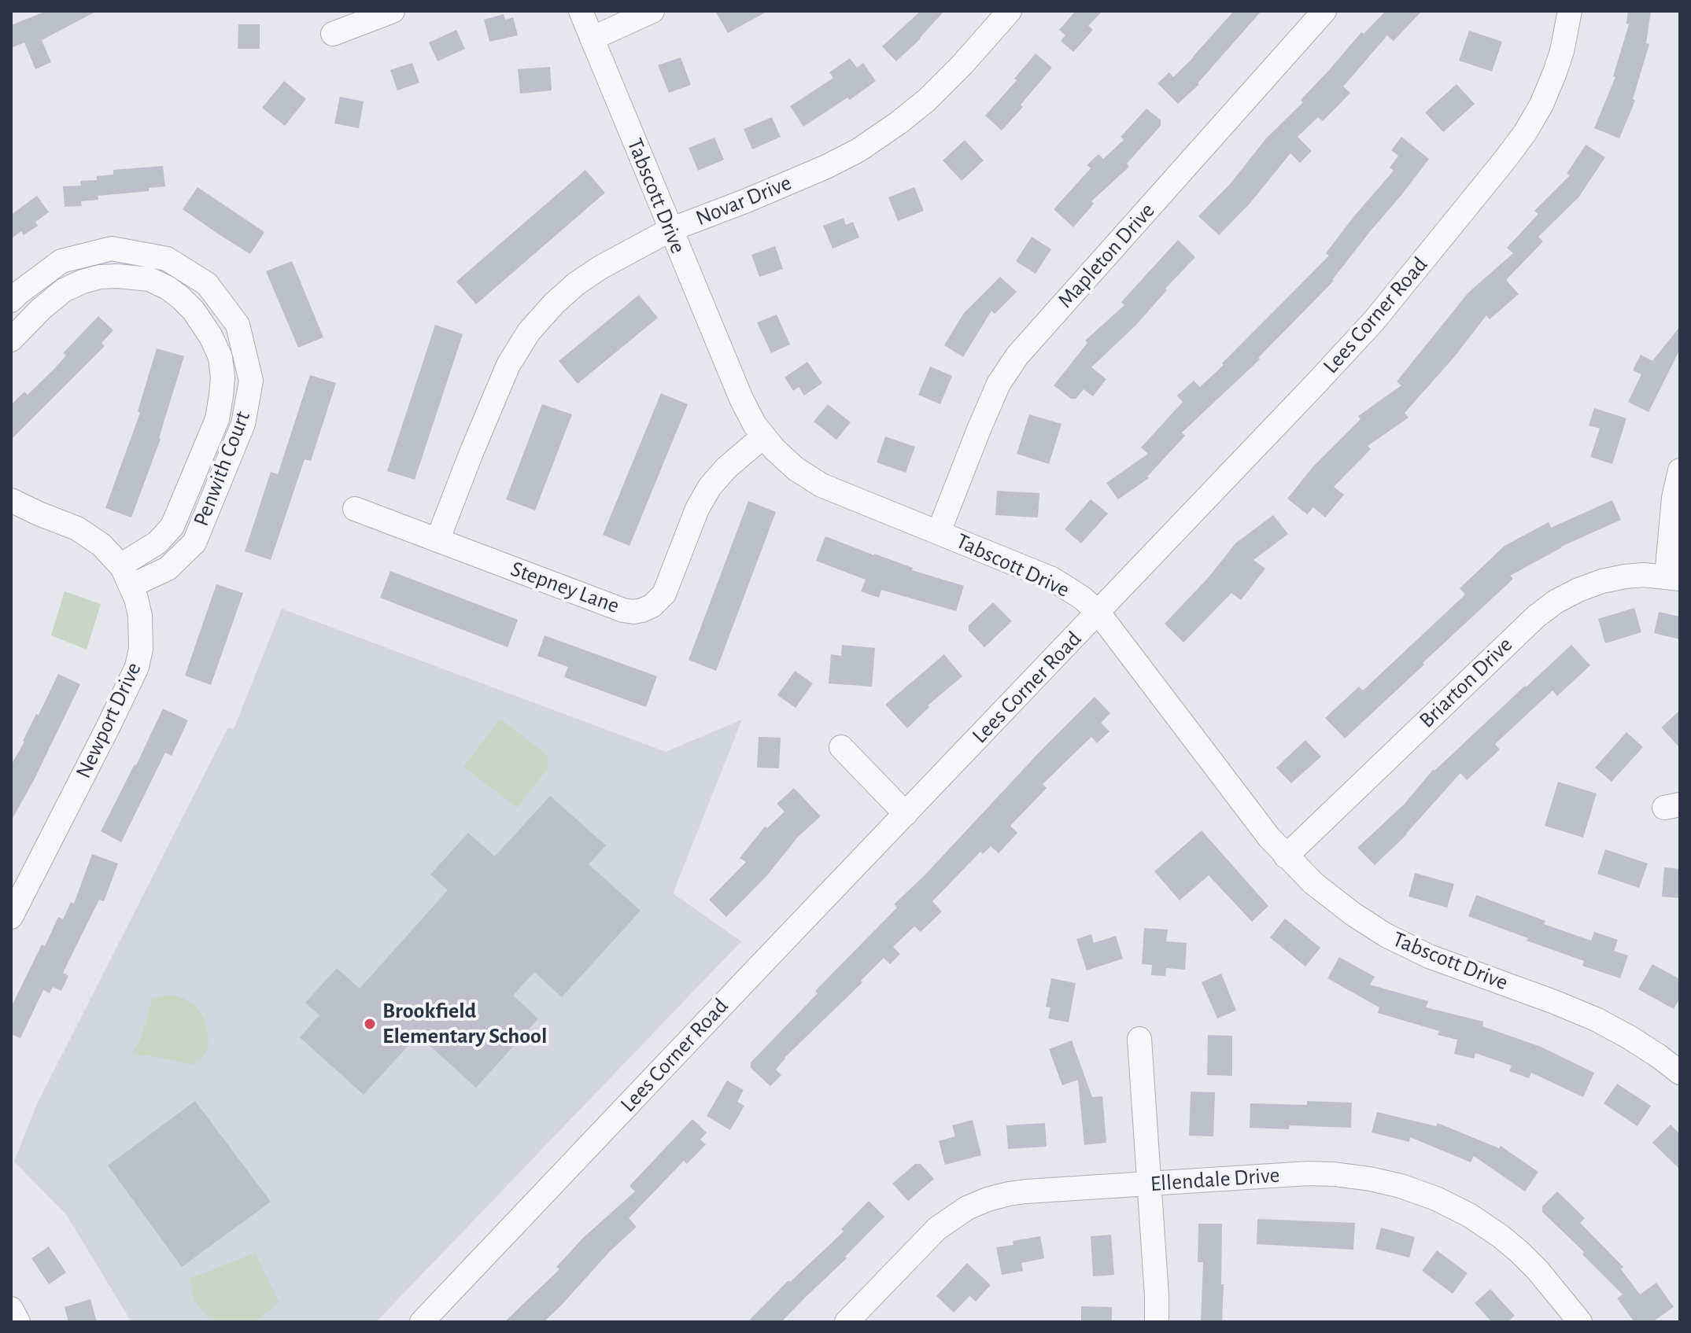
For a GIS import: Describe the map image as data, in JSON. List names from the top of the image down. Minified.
{"streets":{"street":["Tabscott Drive","Novar Drive","Mapleton Drive","Lees Corner Road","Penwith Court","Stepney Lane","Briarton Drive","Newport Drive","Ellendale Drive"]},"crossings":[["Tabscott Drive","Novar Drive"],["Tabscott Drive","Mapleton Drive"],["Tabscott Drive","Lees Corner Road"],["Tabscott Drive","Stepney Lane"],["Tabscott Drive","Briarton Drive"],["Novar Drive","Stepney Lane"],["Penwith Court","Newport Drive"]],"places":["Brookfield Elementary School"]}
